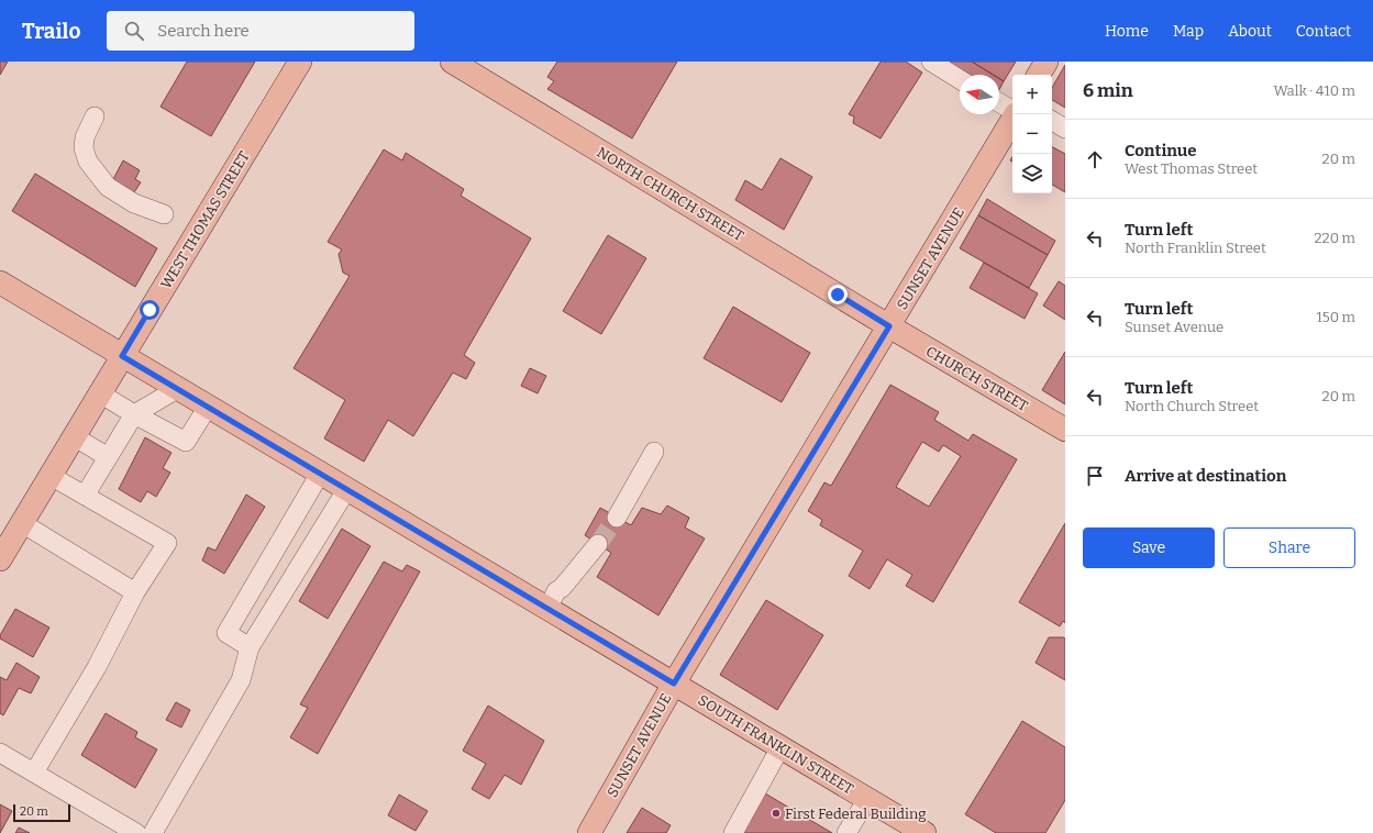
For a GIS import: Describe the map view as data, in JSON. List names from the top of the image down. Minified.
{"streets":{"main road":["NORTH CHURCH STREET","WEST THOMAS STREET","SUNSET AVENUE","CHURCH STREET","SOUTH FRANKLIN STREET"]},"crossings":[["NORTH CHURCH STREET","SUNSET AVENUE"],["NORTH CHURCH STREET","CHURCH STREET"],["WEST THOMAS STREET","SOUTH FRANKLIN STREET"],["SUNSET AVENUE","CHURCH STREET"],["SUNSET AVENUE","SOUTH FRANKLIN STREET"]],"places":["First Federal Building"],"scale_bar":"20 m","north":"left","page":{"header":"Trailo","search":"Search here","nav":["Home","Map","About","Contact"],"heading":["6 min","Walk · 410 m"],"map_buttons":["+","−"],"list":[["Continue","West Thomas Street","20 m"],["Turn left","North Franklin Street","220 m"],["Turn left","Sunset Avenue","150 m"],["Turn left","North Church Street","20 m"],"Arrive at destination"],"buttons":["Save","Share"],"scale":"20 m"}}
